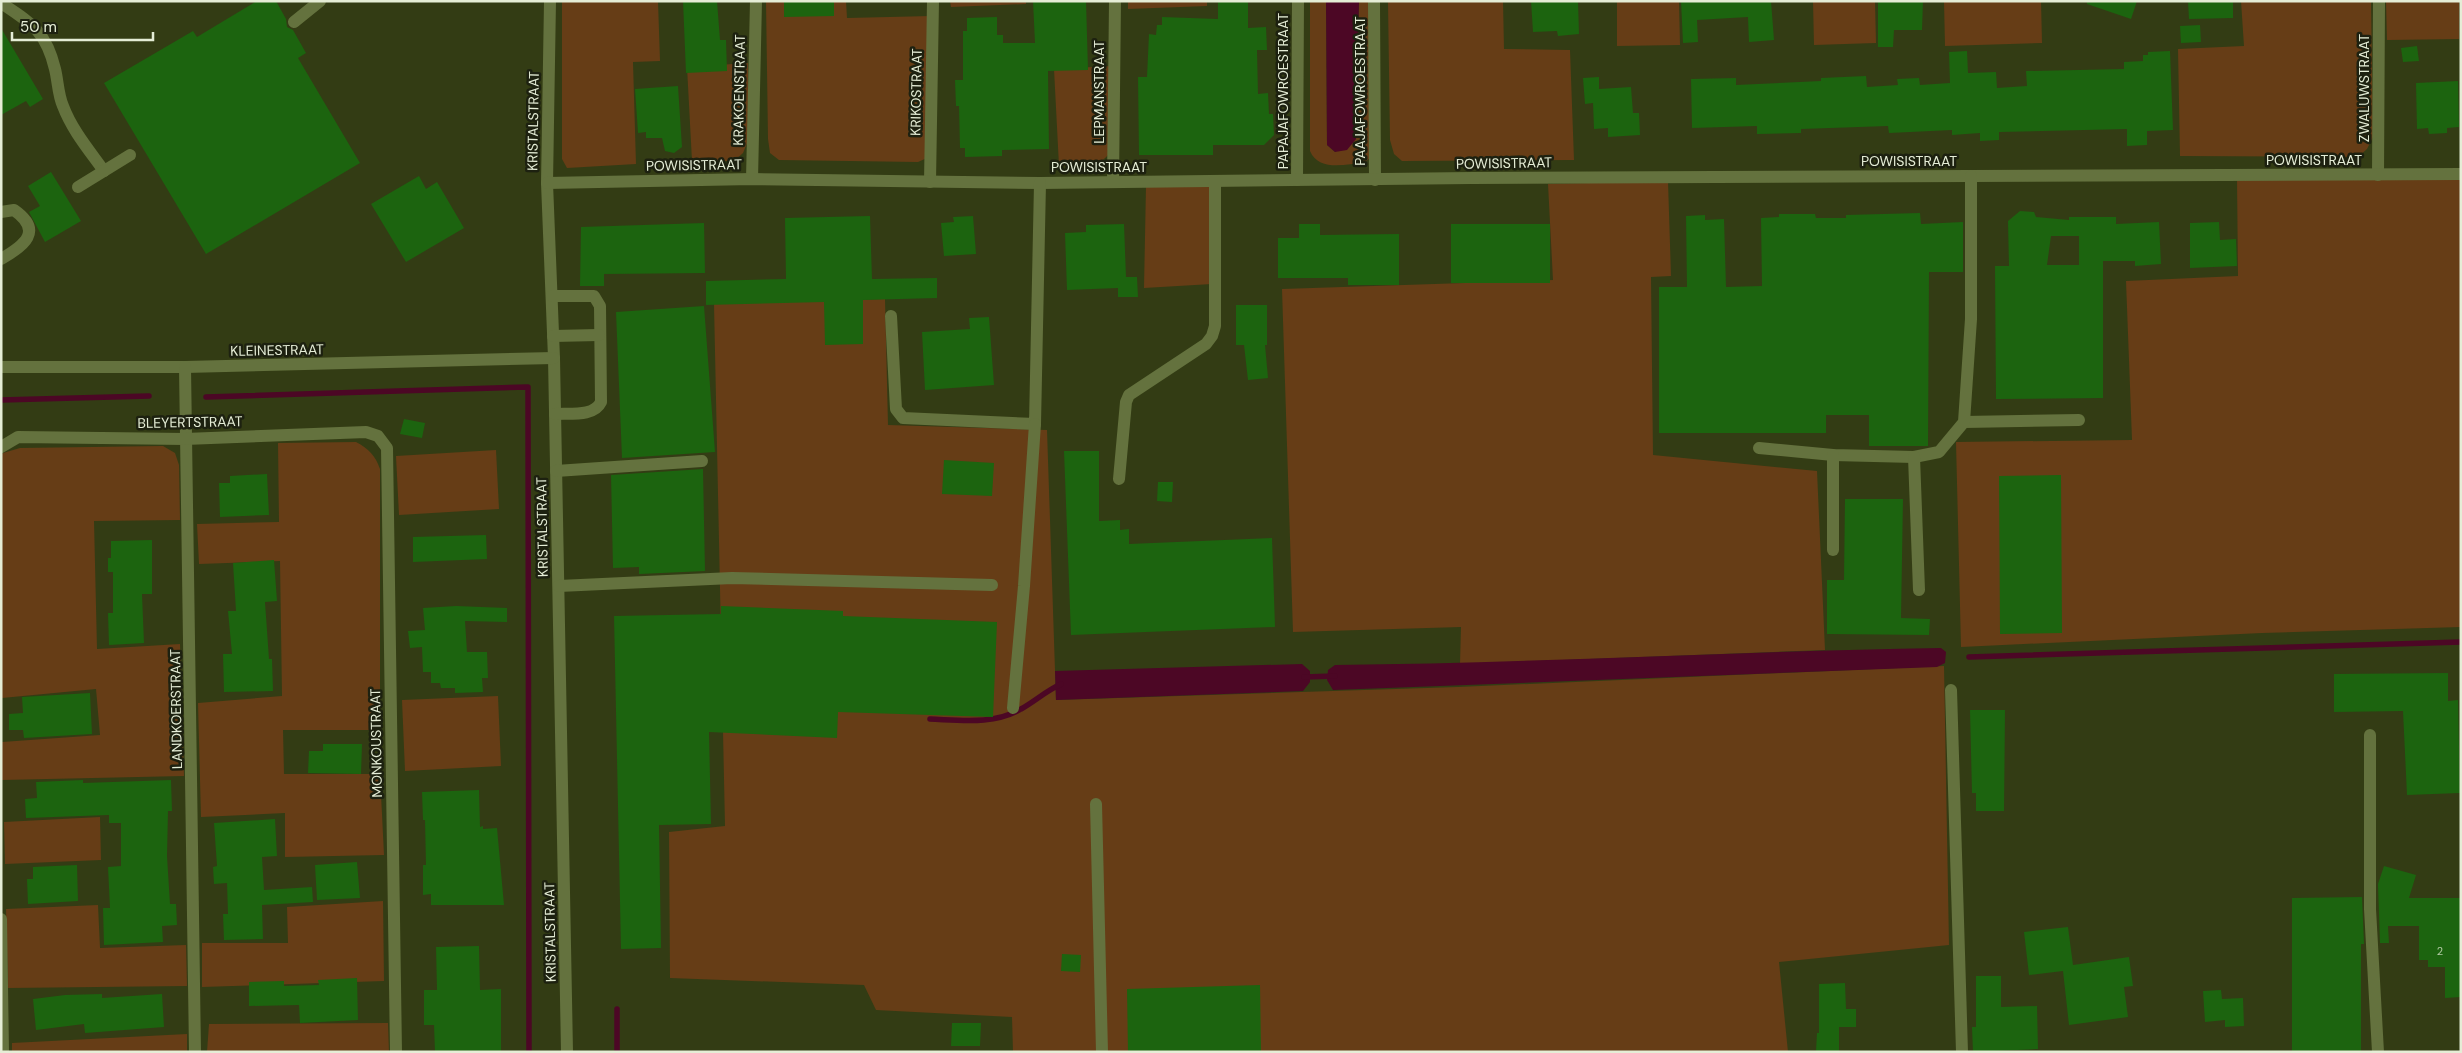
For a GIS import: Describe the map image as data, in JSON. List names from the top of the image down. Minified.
{"streets":{"street":["ZWALUWSTRAAT","KRAKOENSTRAAT","PAPAJAFOWROESTRAAT","PAAJAFOWROESTRAAT","KRIKOSTRAAT","LEPMANSTRAAT","KRISTALSTRAAT","POWISISTRAAT","KLEINESTRAAT","BLEYERTSTRAAT","LANDKOERSTRAAT","MONKOUSTRAAT"]},"crossings":[["ZWALUWSTRAAT","POWISISTRAAT"],["KRAKOENSTRAAT","POWISISTRAAT"],["PAPAJAFOWROESTRAAT","POWISISTRAAT"],["PAAJAFOWROESTRAAT","POWISISTRAAT"],["KRIKOSTRAAT","POWISISTRAAT"],["LEPMANSTRAAT","POWISISTRAAT"],["KRISTALSTRAAT","POWISISTRAAT"],["KRISTALSTRAAT","KLEINESTRAAT"],["KLEINESTRAAT","LANDKOERSTRAAT"],["BLEYERTSTRAAT","LANDKOERSTRAAT"],["BLEYERTSTRAAT","MONKOUSTRAAT"]],"house_numbers":["2"],"scale_bar":"50 m"}
